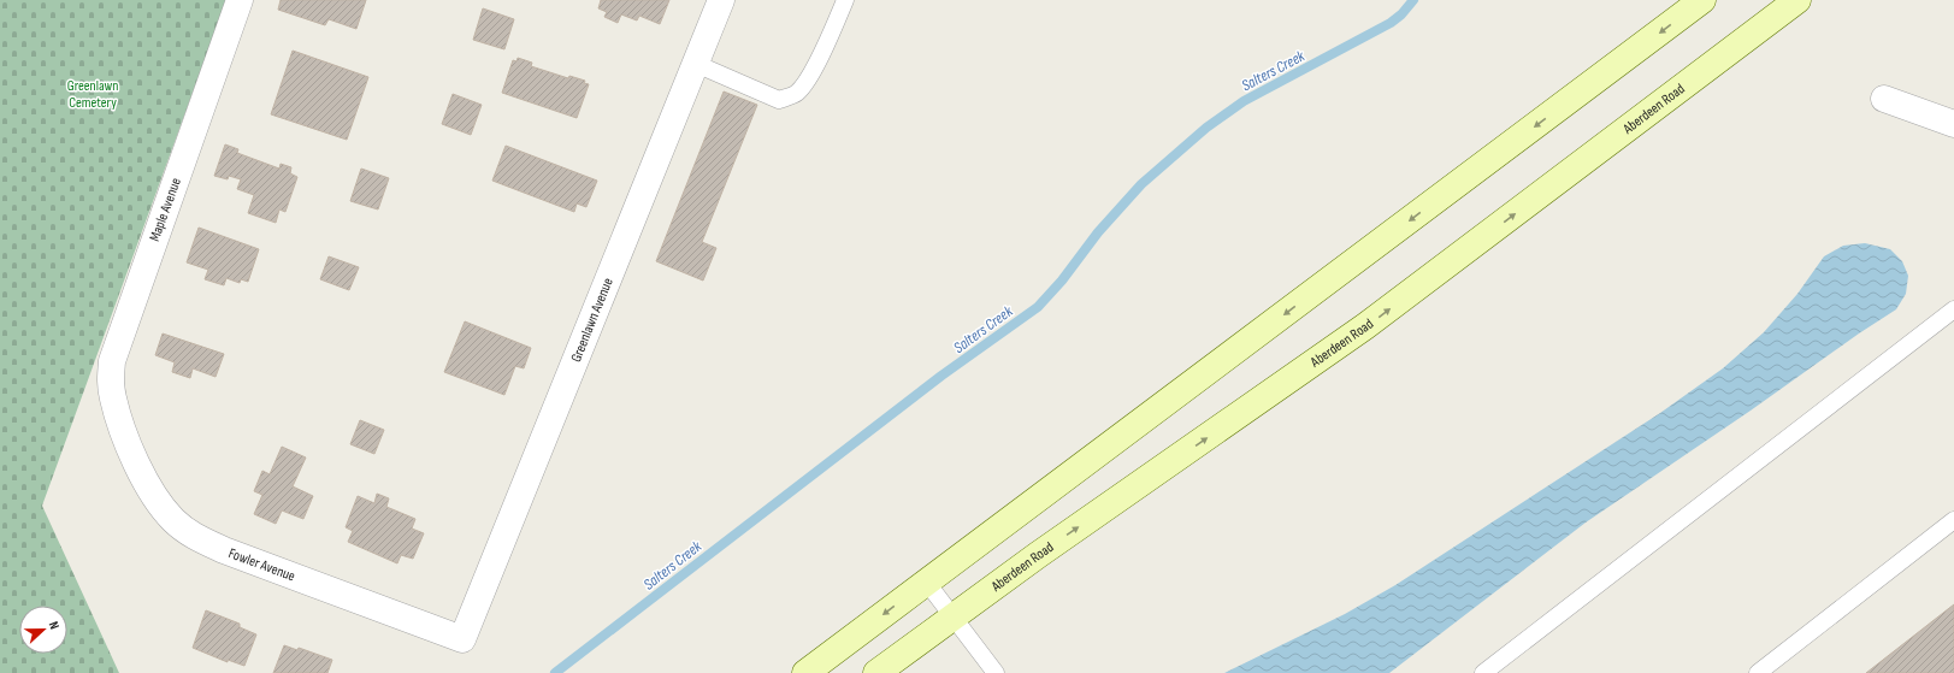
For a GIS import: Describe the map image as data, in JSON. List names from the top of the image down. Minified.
{"streets":{"main road":["Aberdeen Road"],"street":["Maple Avenue","Greenlawn Avenue","Fowler Avenue"]},"crossings":[["Maple Avenue","Fowler Avenue"],["Greenlawn Avenue","Fowler Avenue"]],"water":["Salters Creek"],"parks":["Greenlawn Cemetery"],"north":"right"}
